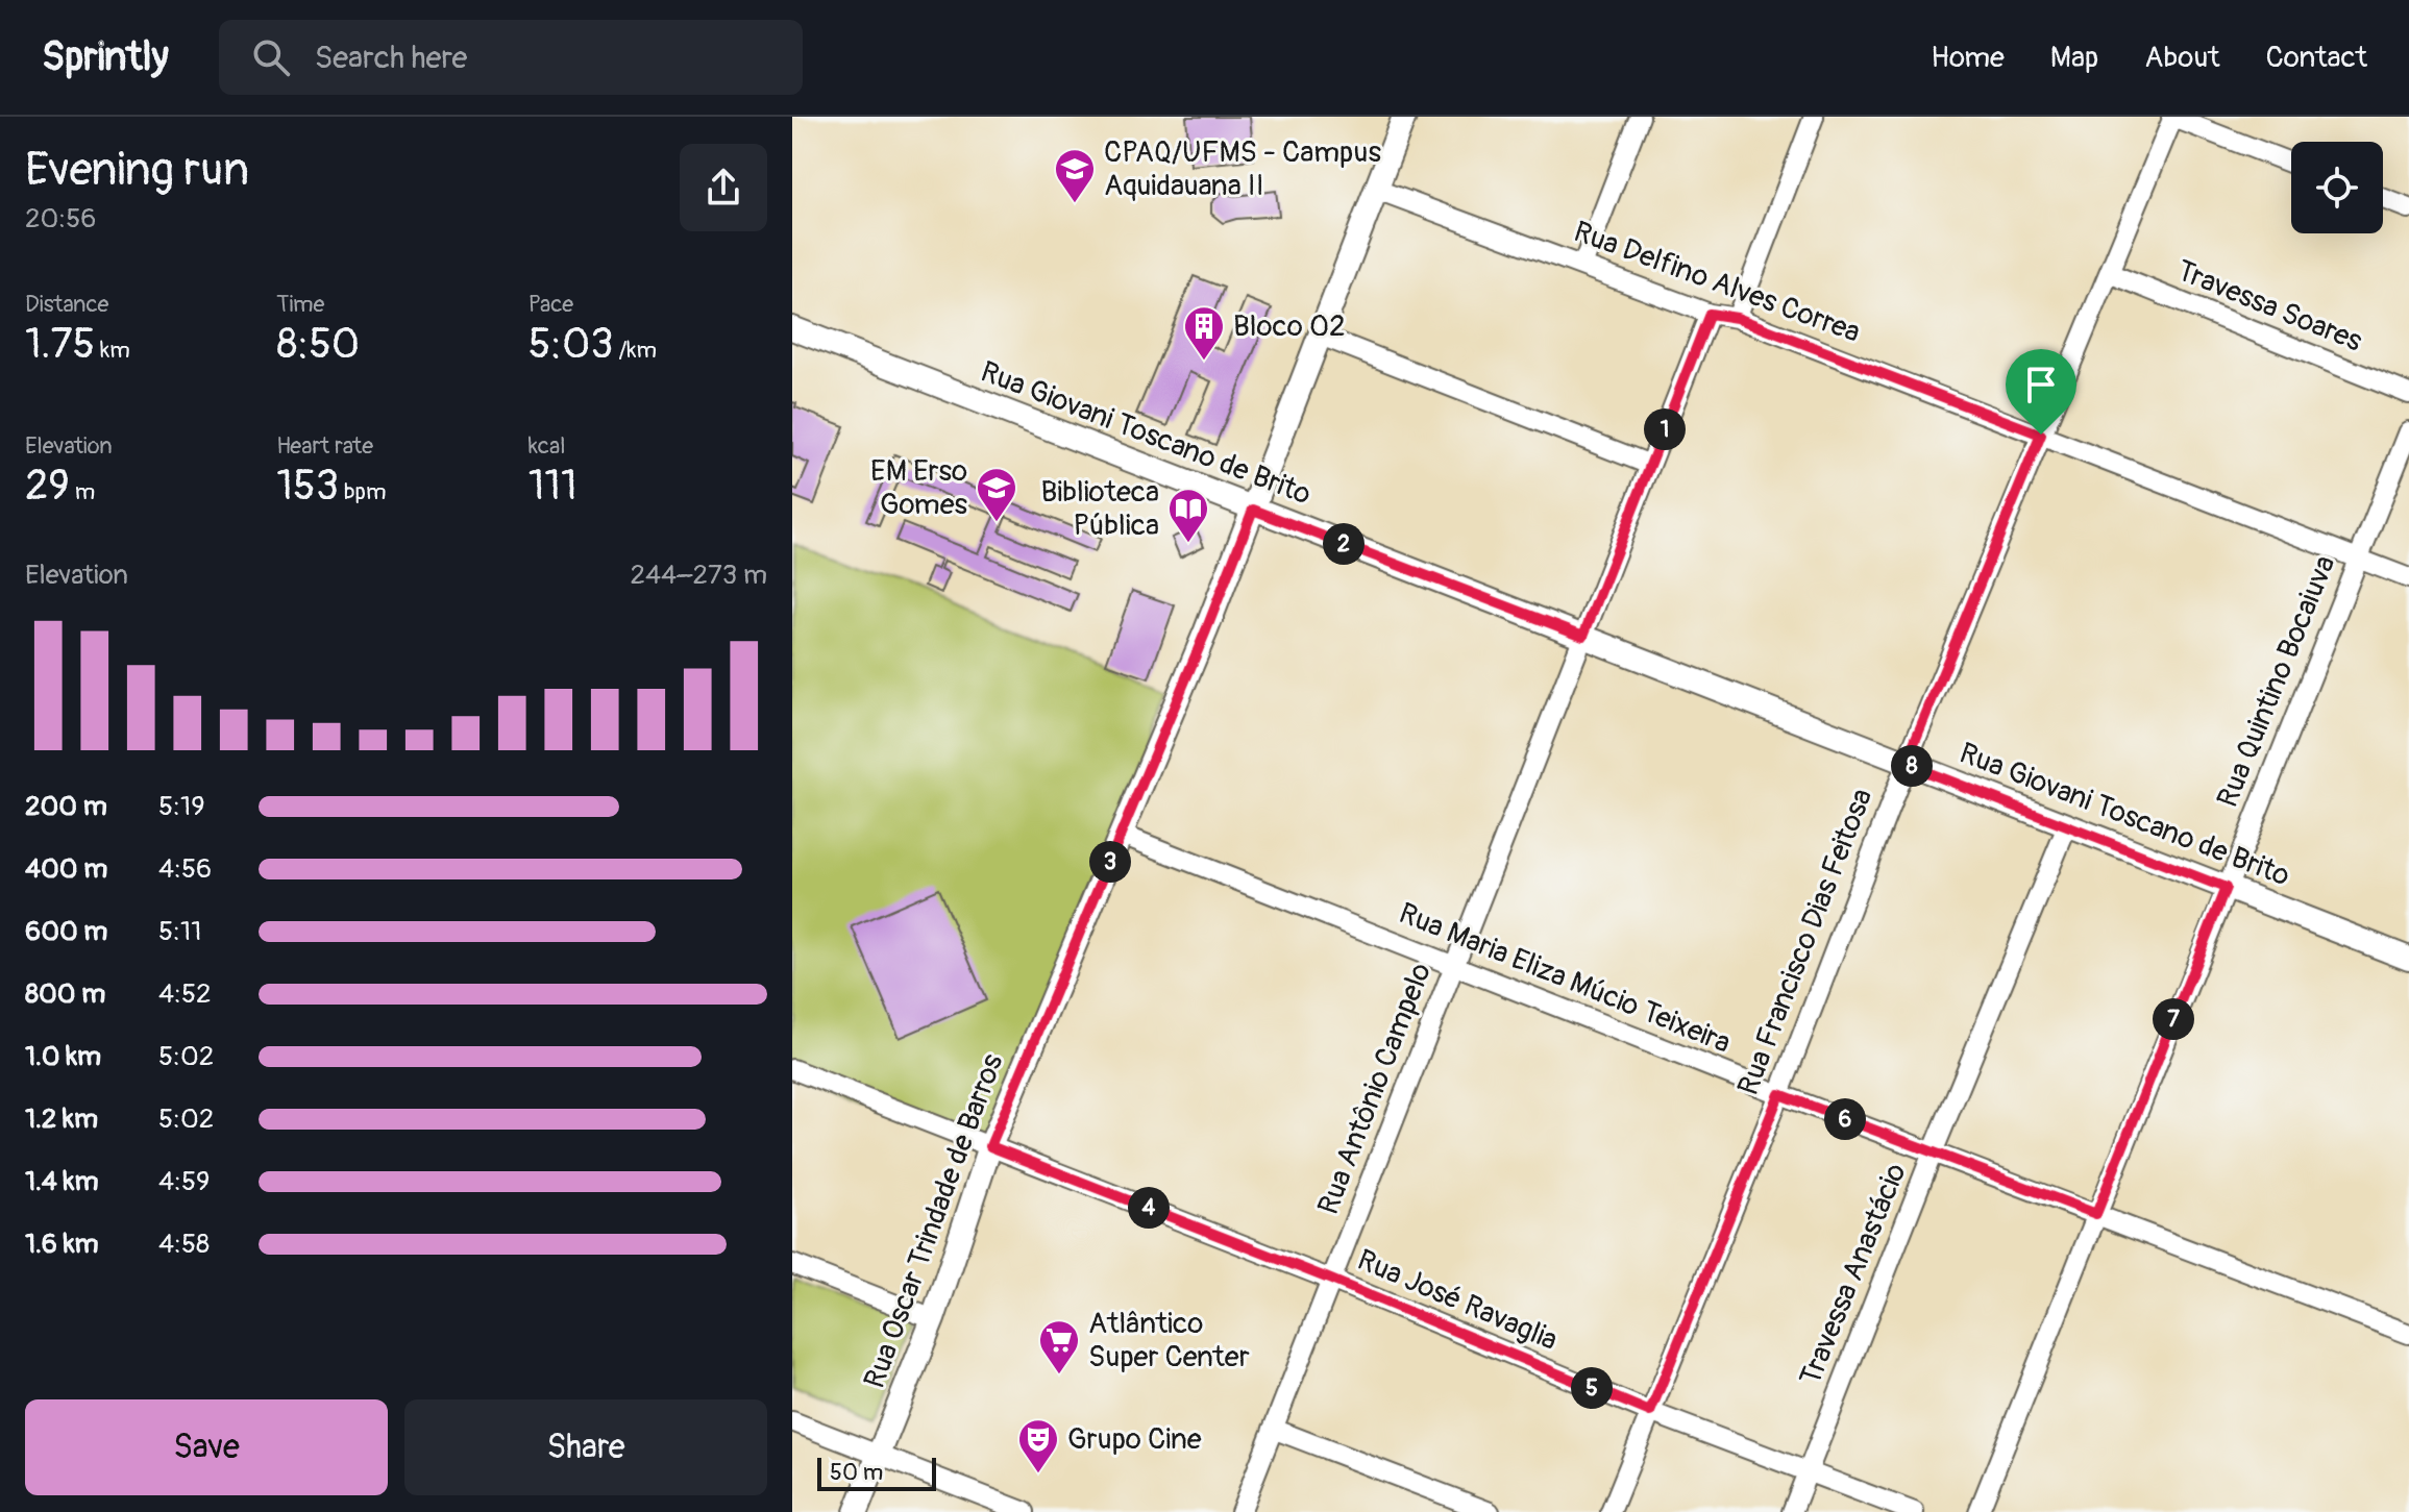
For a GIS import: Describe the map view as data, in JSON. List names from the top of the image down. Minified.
{"streets":{"main road":["Rua Giovani Toscano de Brito","Rua Oscar Trindade de Barros"],"street":["Rua Delfino Alves Correa","Travessa Soares","Rua Quintino Bocaiuva","Rua Francisco Dias Feitosa","Rua Maria Eliza Múcio Teixeira","Rua Antônio Campelo","Travessa Anastácio","Rua José Ravaglia"]},"crossings":[["Rua Delfino Alves Correa","Rua Quintino Bocaiuva"],["Rua Delfino Alves Correa","Rua Francisco Dias Feitosa"],["Rua Delfino Alves Correa","Rua Antônio Campelo"],["Rua Delfino Alves Correa","Rua Oscar Trindade de Barros"],["Travessa Soares","Rua Francisco Dias Feitosa"],["Rua Giovani Toscano de Brito","Rua Quintino Bocaiuva"],["Rua Giovani Toscano de Brito","Rua Francisco Dias Feitosa"],["Rua Giovani Toscano de Brito","Rua Antônio Campelo"],["Rua Giovani Toscano de Brito","Rua Oscar Trindade de Barros"],["Rua Giovani Toscano de Brito","Travessa Anastácio"],["Rua Quintino Bocaiuva","Rua Maria Eliza Múcio Teixeira"],["Rua Francisco Dias Feitosa","Rua Maria Eliza Múcio Teixeira"],["Rua Francisco Dias Feitosa","Rua José Ravaglia"],["Rua Maria Eliza Múcio Teixeira","Rua Antônio Campelo"],["Rua Maria Eliza Múcio Teixeira","Rua Oscar Trindade de Barros"],["Rua Maria Eliza Múcio Teixeira","Travessa Anastácio"],["Rua Antônio Campelo","Rua José Ravaglia"],["Rua Oscar Trindade de Barros","Rua José Ravaglia"],["Travessa Anastácio","Rua José Ravaglia"]],"places":{"school or university":["CPAQ/UFMS - Campus Aquidauana II","EM Erso Gomes"],"building":["Bloco 02"],"library":["Biblioteca Pública"],"supermarket":["Atlântico Super Center"],"theatre":["Grupo Cine"]},"scale_bar":"50 m","page":{"header":"Sprintly","search":"Search here","nav":["Home","Map","About","Contact"],"heading":["Evening run","20:56"],"stats":[["Distance","1.75 km"],["Time","8:50"],["Pace","5:03 /km"],["Elevation","29 m"],["Heart rate","153 bpm"],["kcal","111"]],"pins":["1","2","8","3","7","6","4","5"],"chart":["Elevation","244–273 m"],"list":[{"name":"200 m","note":"5:19"},{"name":"400 m","note":"4:56"},{"name":"600 m","note":"5:11"},{"name":"800 m","note":"4:52"},{"name":"1.0 km","note":"5:02"},{"name":"1.2 km","note":"5:02"},{"name":"1.4 km","note":"4:59"},{"name":"1.6 km","note":"4:58"}],"buttons":["Save","Share"],"scale":"50 m"}}
